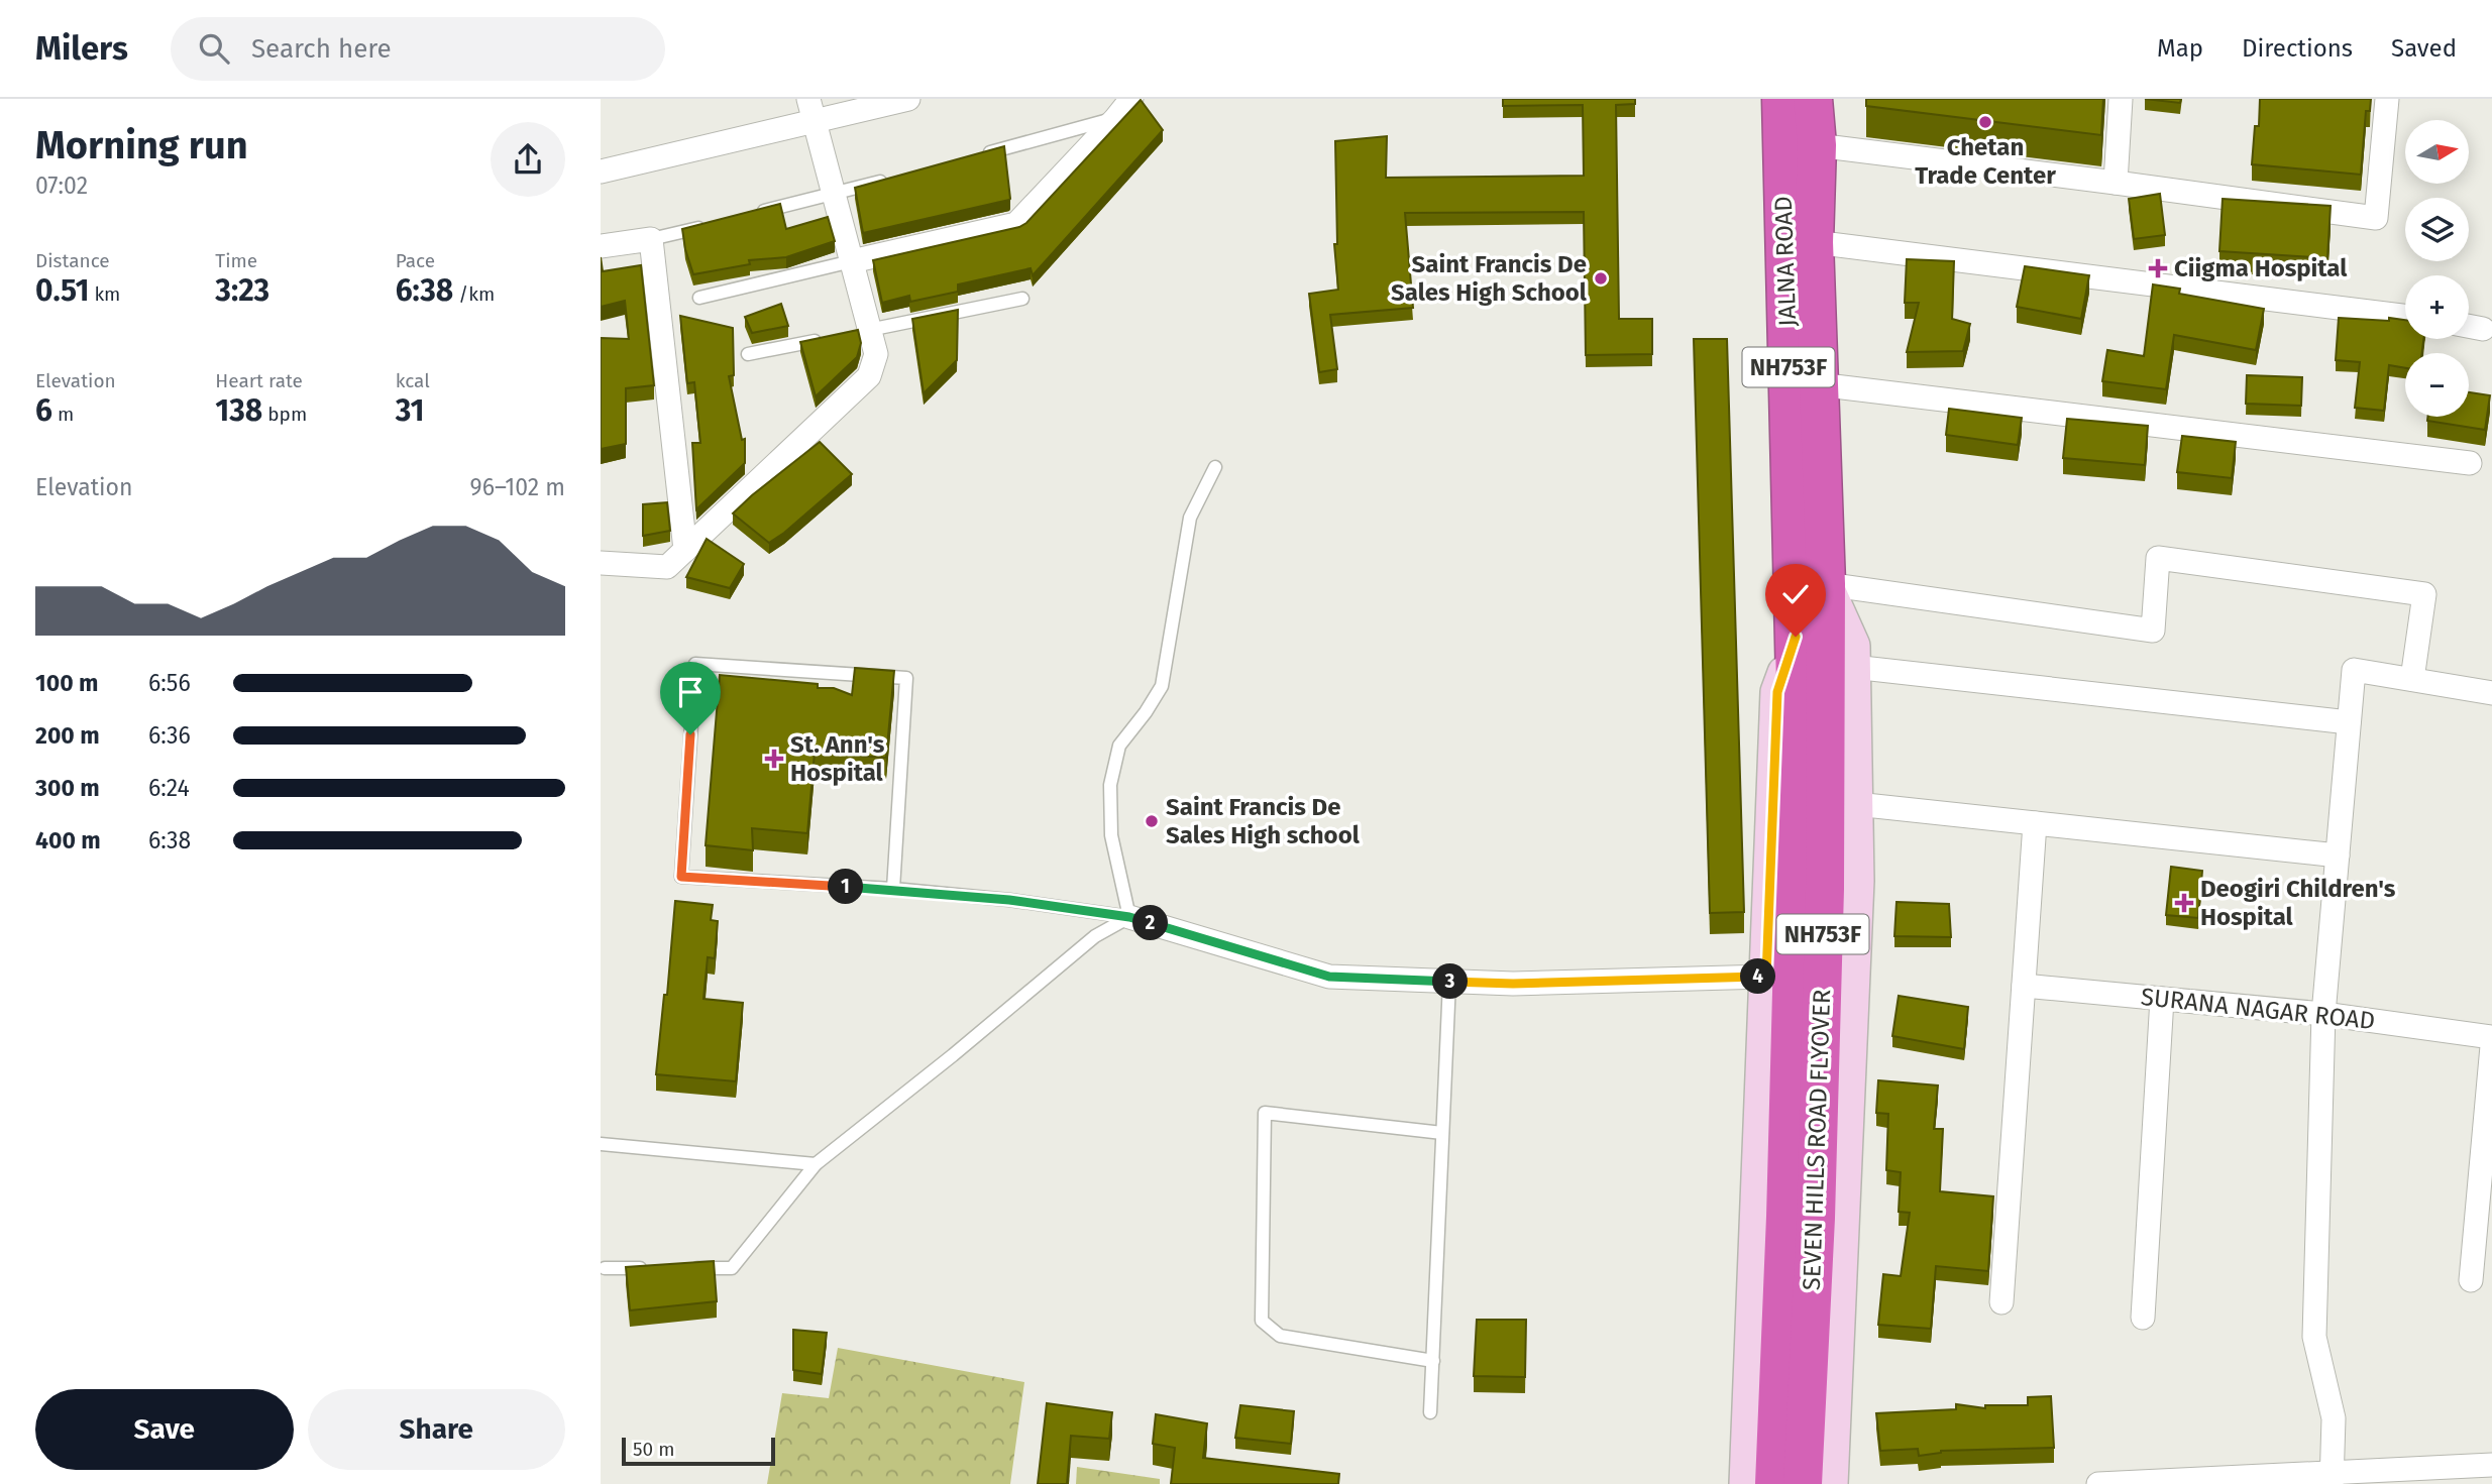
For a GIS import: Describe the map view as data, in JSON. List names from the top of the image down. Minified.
{"streets":{"highway":["JALNA ROAD","NH753F","SEVEN HILLS ROAD FLYOVER"],"street":["SURANA NAGAR ROAD"]},"crossings":[["JALNA ROAD","SEVEN HILLS ROAD FLYOVER"]],"places":{"other":["Chetan Trade Center","Saint Francis De Sales High School","Saint Francis De Sales High school"],"health":["Ciigma Hospital","St. Ann's Hospital","Deogiri Children's Hospital"]},"scale_bar":"50 m","north":"right","page":{"header":"Milers","search":"Search here","nav":["Map","Directions","Saved"],"heading":["Morning run","07:02"],"map_buttons":["+","−"],"stats":[["Distance","0.51 km"],["Time","3:23"],["Pace","6:38 /km"],["Elevation","6 m"],["Heart rate","138 bpm"],["kcal","31"]],"chart":["Elevation","96–102 m"],"list":[{"name":"100 m","note":"6:56"},{"name":"200 m","note":"6:36"},{"name":"300 m","note":"6:24"},{"name":"400 m","note":"6:38"}],"pins":["1","2","4","3"],"buttons":["Save","Share"],"scale":"50 m"}}
